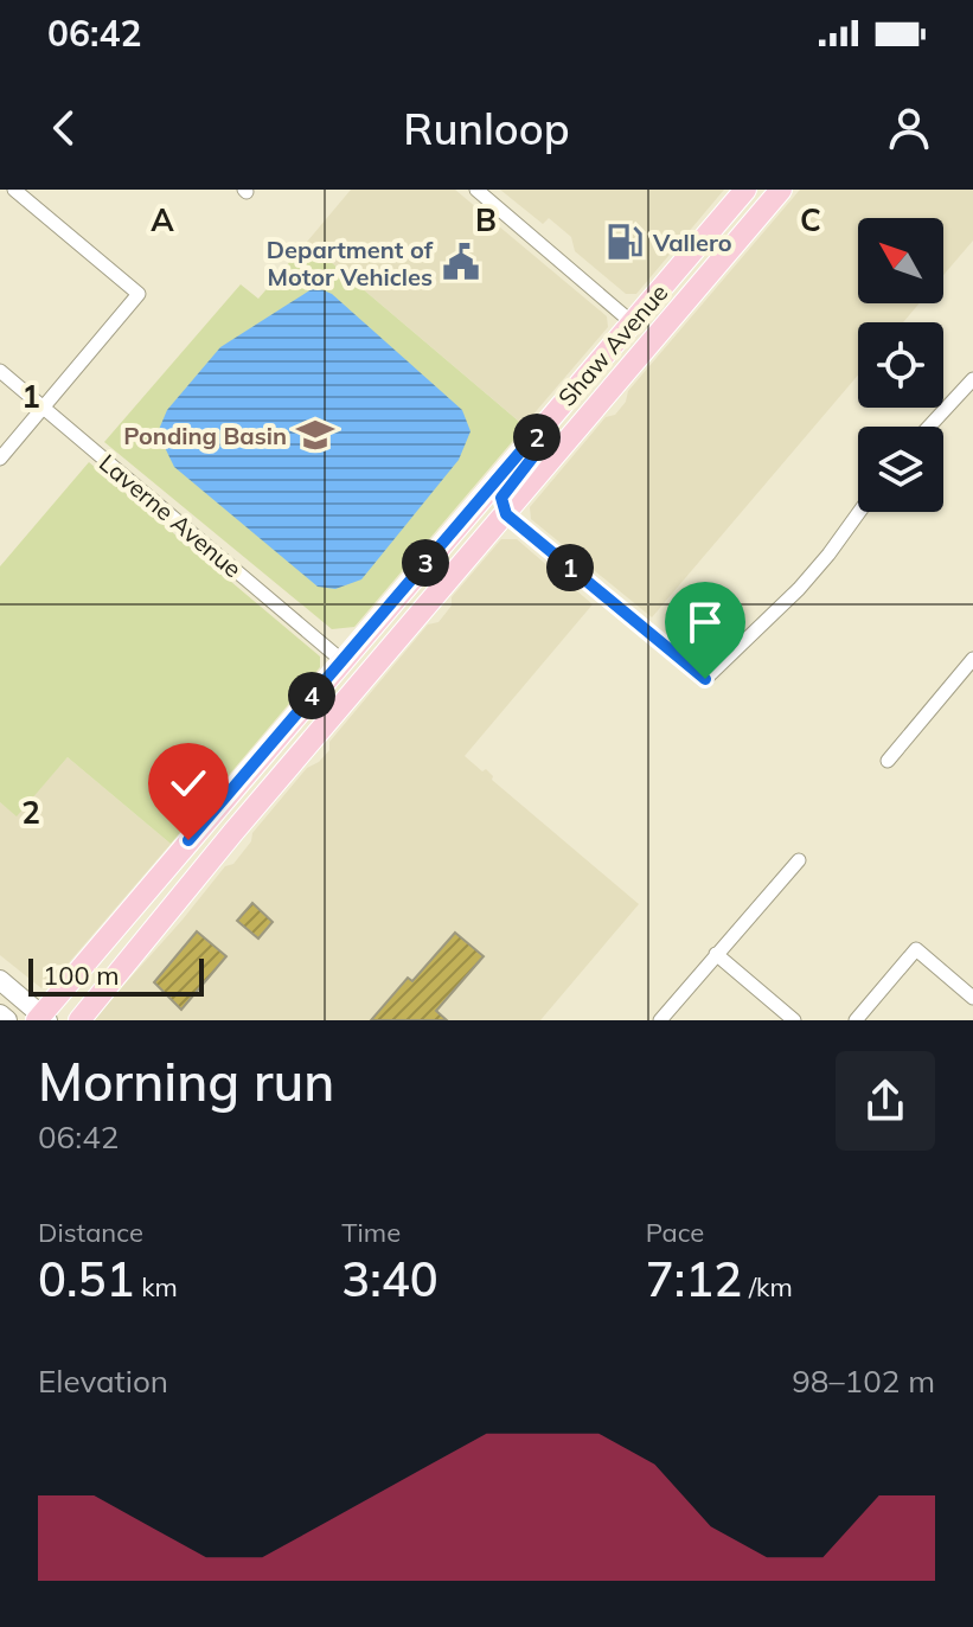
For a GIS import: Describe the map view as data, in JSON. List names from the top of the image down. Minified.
{"streets":{"main road":["Shaw Avenue"],"street":["Laverne Avenue"]},"crossings":[["Shaw Avenue","Laverne Avenue"]],"places":{"fuel station":["Vallero"],"public building":["Department of Motor Vehicles"],"school or university":["Ponding Basin"]},"scale_bar":"100 m","north":"top left","page":{"status":"06:42","header":"Runloop","pins":["2","3","1","4"],"scale":"100 m","heading":["Morning run","06:42"],"stats":[["Distance","0.51 km"],["Time","3:40"],["Pace","7:12 /km"]],"chart":["Elevation","98–102 m"]},"grid":{"columns":["A","B","C"],"rows":["1","2"]}}
